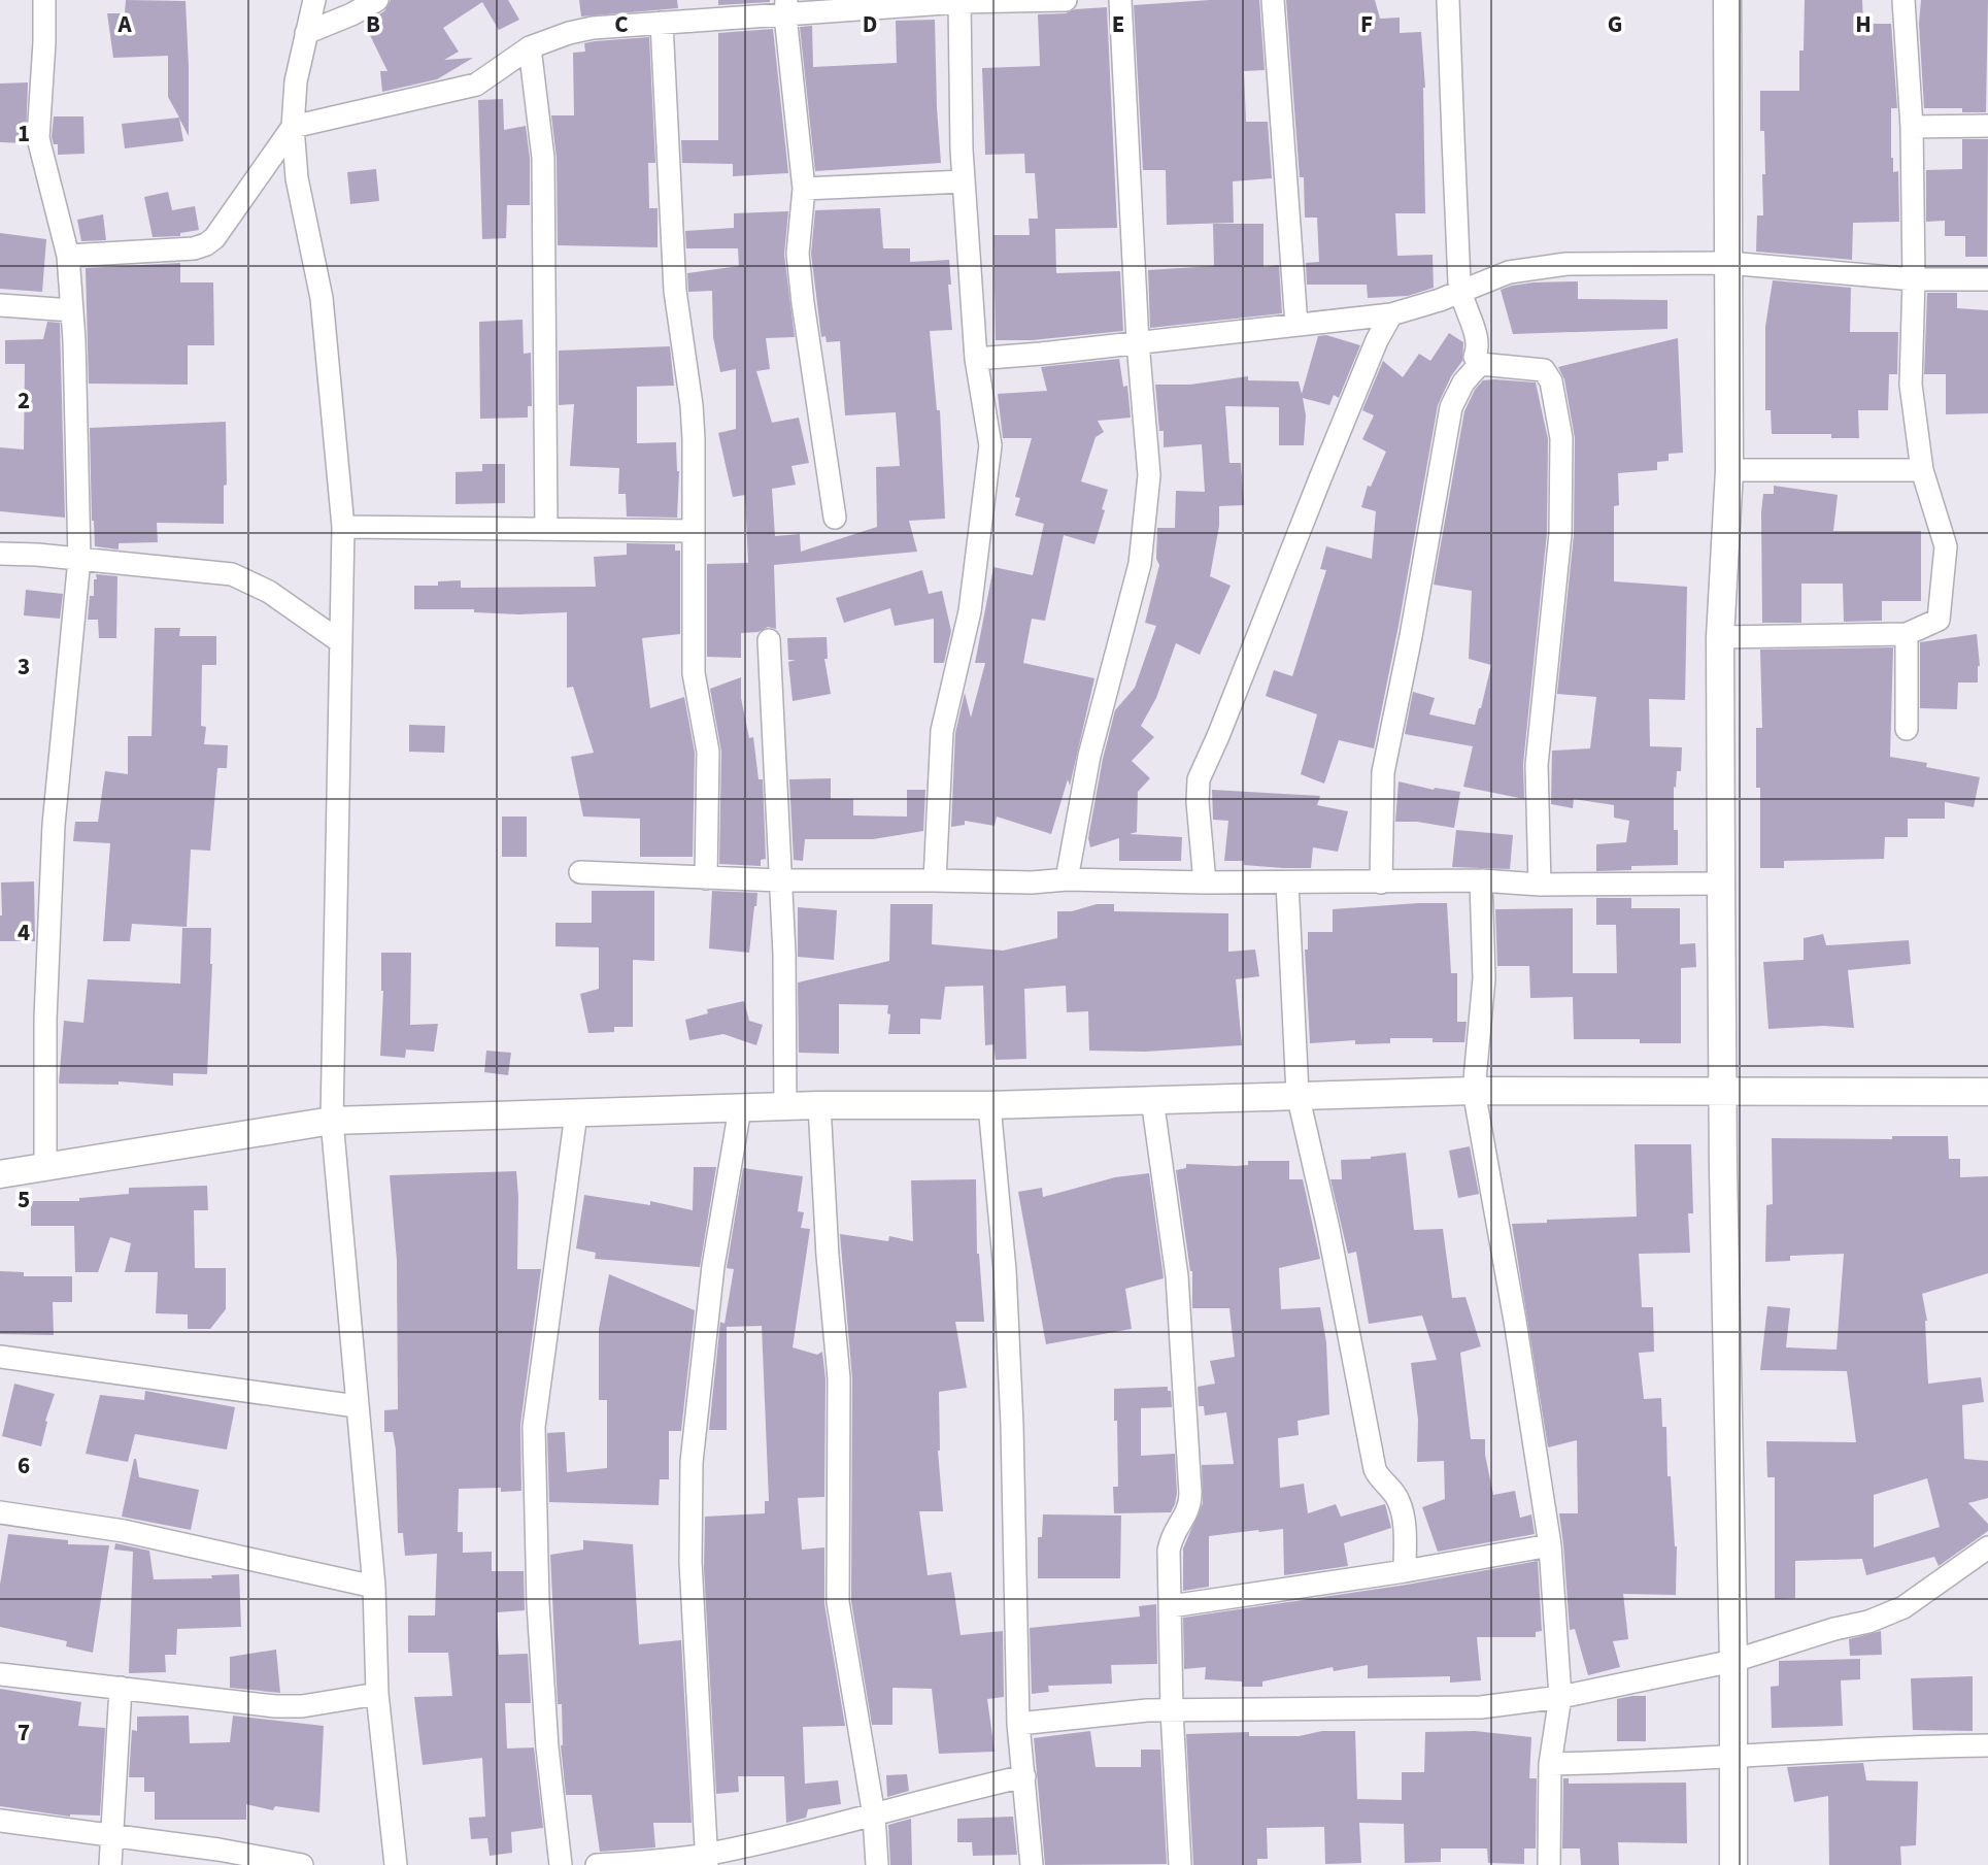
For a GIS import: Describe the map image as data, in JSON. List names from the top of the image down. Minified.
{"grid":{"columns":["A","B","C","D","E","F","G","H"],"rows":["1","2","3","4","5","6","7"]}}
